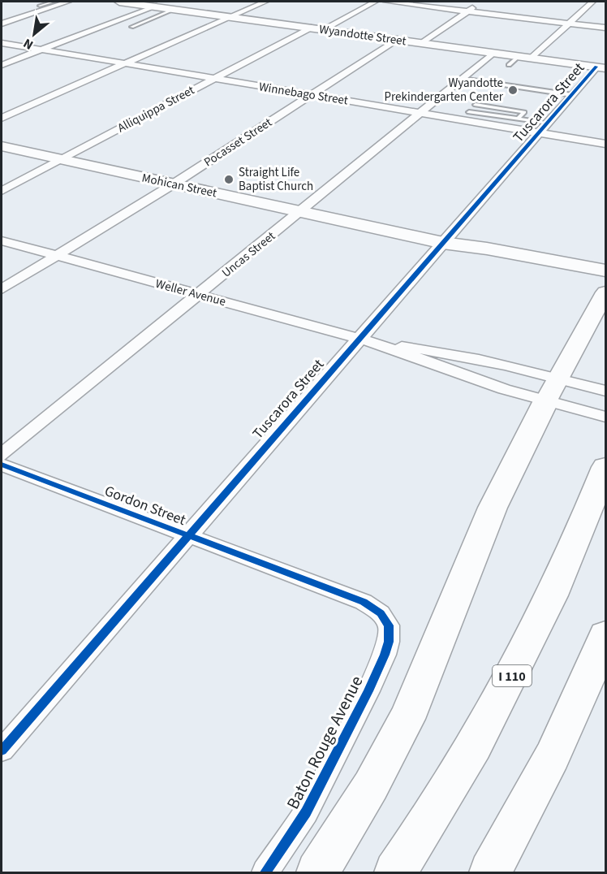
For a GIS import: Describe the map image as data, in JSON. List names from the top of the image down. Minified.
{"streets":{"highway":["I 110"],"street":["Wyandotte Street","Winnebago Street","Tuscarora Street","Alliquippa Street","Pocasset Street","Mohican Street","Uncas Street","Weller Avenue","Gordon Street","Baton Rouge Avenue"]},"crossings":[["Wyandotte Street","Tuscarora Street"],["Wyandotte Street","Alliquippa Street"],["Wyandotte Street","Pocasset Street"],["Wyandotte Street","Uncas Street"],["Winnebago Street","Tuscarora Street"],["Winnebago Street","Alliquippa Street"],["Winnebago Street","Pocasset Street"],["Winnebago Street","Uncas Street"],["Tuscarora Street","Mohican Street"],["Tuscarora Street","Weller Avenue"],["Tuscarora Street","Gordon Street"],["Alliquippa Street","Mohican Street"],["Pocasset Street","Mohican Street"],["Pocasset Street","Weller Avenue"],["Mohican Street","Uncas Street"],["Uncas Street","Weller Avenue"],["Gordon Street","Baton Rouge Avenue"]],"places":["Wyandotte Prekindergarten Center","Straight Life Baptist Church"],"north":"bottom left"}
